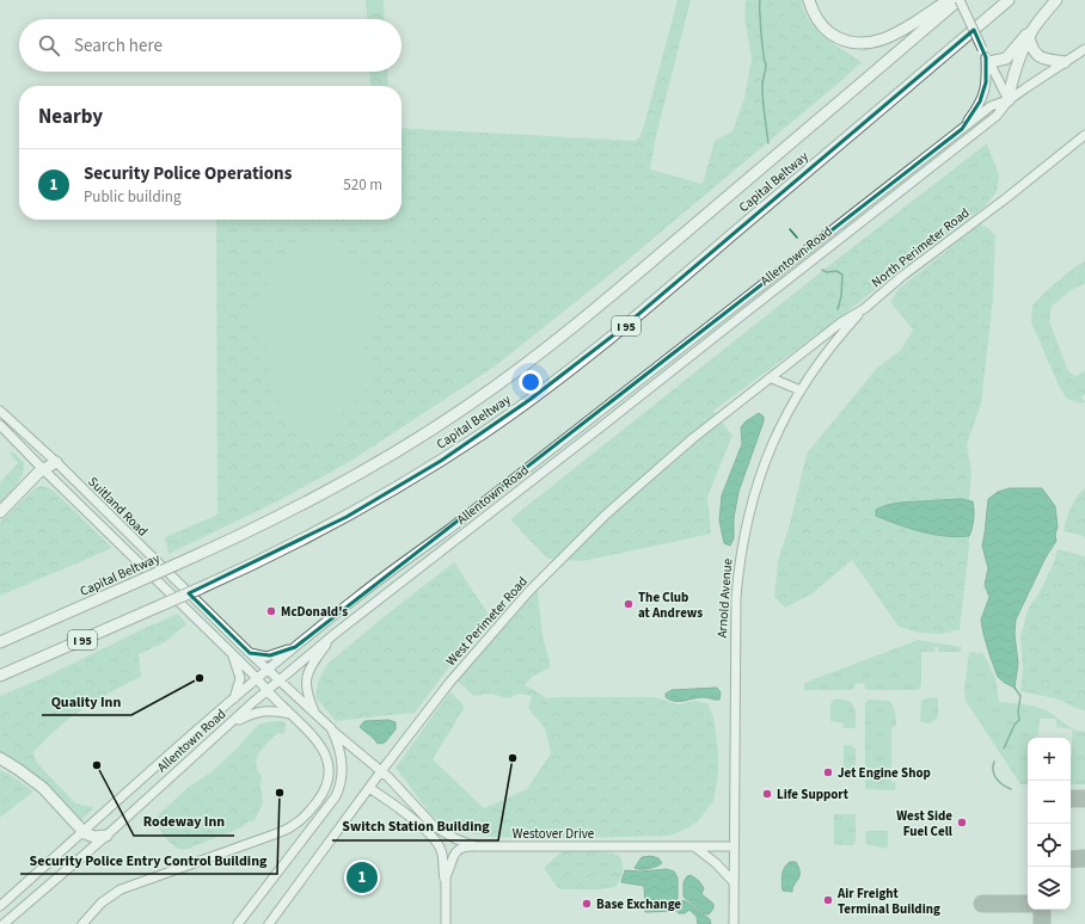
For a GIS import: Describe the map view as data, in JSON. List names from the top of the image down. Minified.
{"streets":{"highway":["Capital Beltway","I 95"],"main road":["North Perimeter Road","Allentown Road","Suitland Road","Arnold Avenue","West Perimeter Road","Westover Drive"]},"crossings":[["North Perimeter Road","Arnold Avenue"],["North Perimeter Road","West Perimeter Road"],["Allentown Road","Suitland Road"],["Suitland Road","Westover Drive"],["Arnold Avenue","Westover Drive"],["West Perimeter Road","Westover Drive"]],"places":["The Club at Andrews","McDonald's","Quality Inn","Switch Station Building","Rodeway Inn","Jet Engine Shop","Security Police Entry Control Building","Life Support","West Side Fuel Cell","Air Freight Terminal Building","Base Exchange"],"page":{"search":"Search here","heading":"Nearby","list":[{"mark":"1","name":"Security Police Operations","note":"Public building","value":"520 m"}],"map_buttons":["+","−"],"pins":"1"}}
